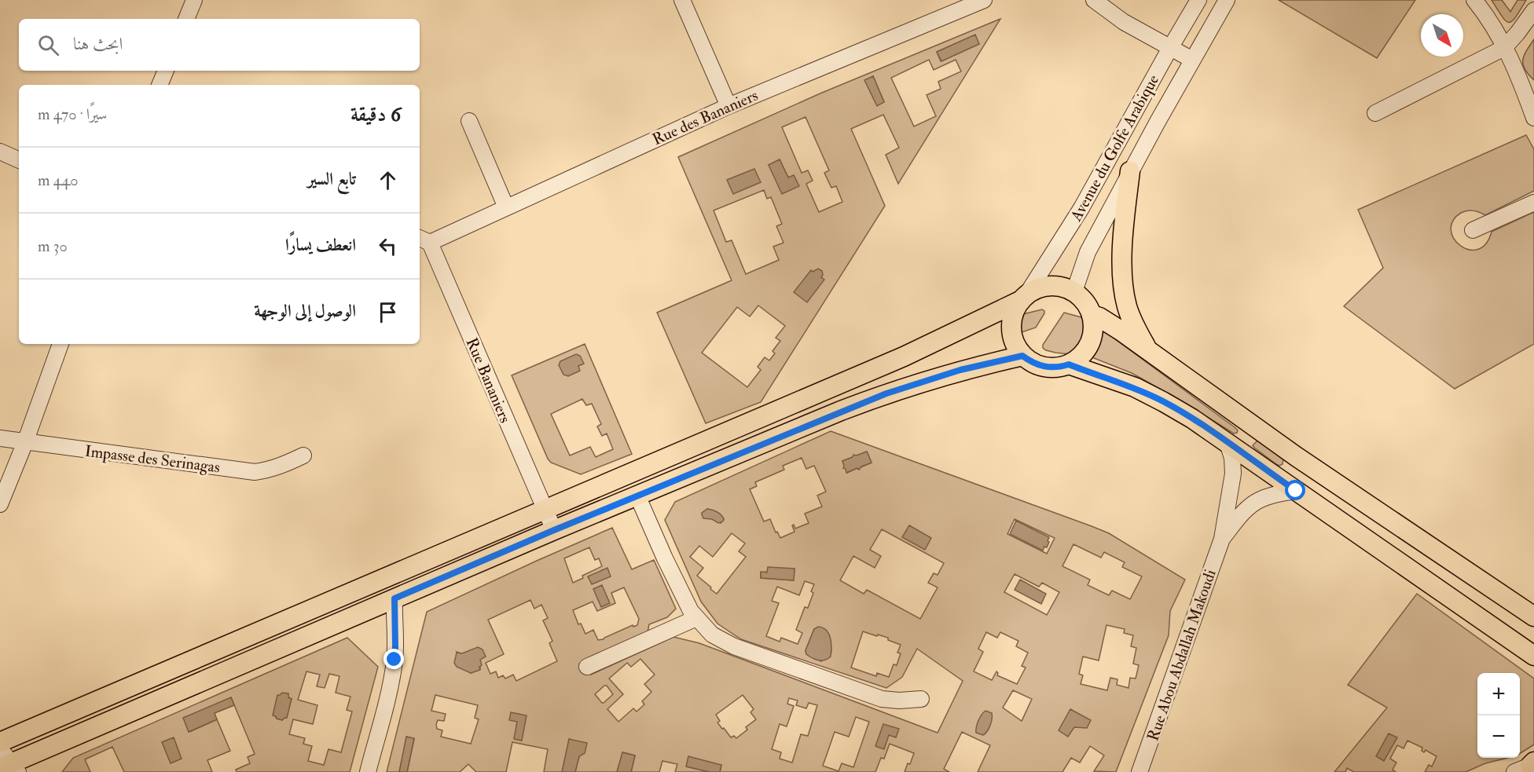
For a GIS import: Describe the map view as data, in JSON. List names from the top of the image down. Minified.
{"streets":{"street":["Rue des Bananiers","Avenue du Golfe Arabique","Rue Bananiers","Impasse des Serinagas","Rue Abou Abdallah Makoudi"]},"crossings":[["Rue des Bananiers","Rue Bananiers"]],"north":"bottom right","page":{"search":"ابحث هنا","heading":["6 دقيقة","سيرًا · 470 m"],"list":[["تابع السير","440 m"],["انعطف يسارًا","30 m"],"الوصول إلى الوجهة"],"map_buttons":["+","−"]}}
